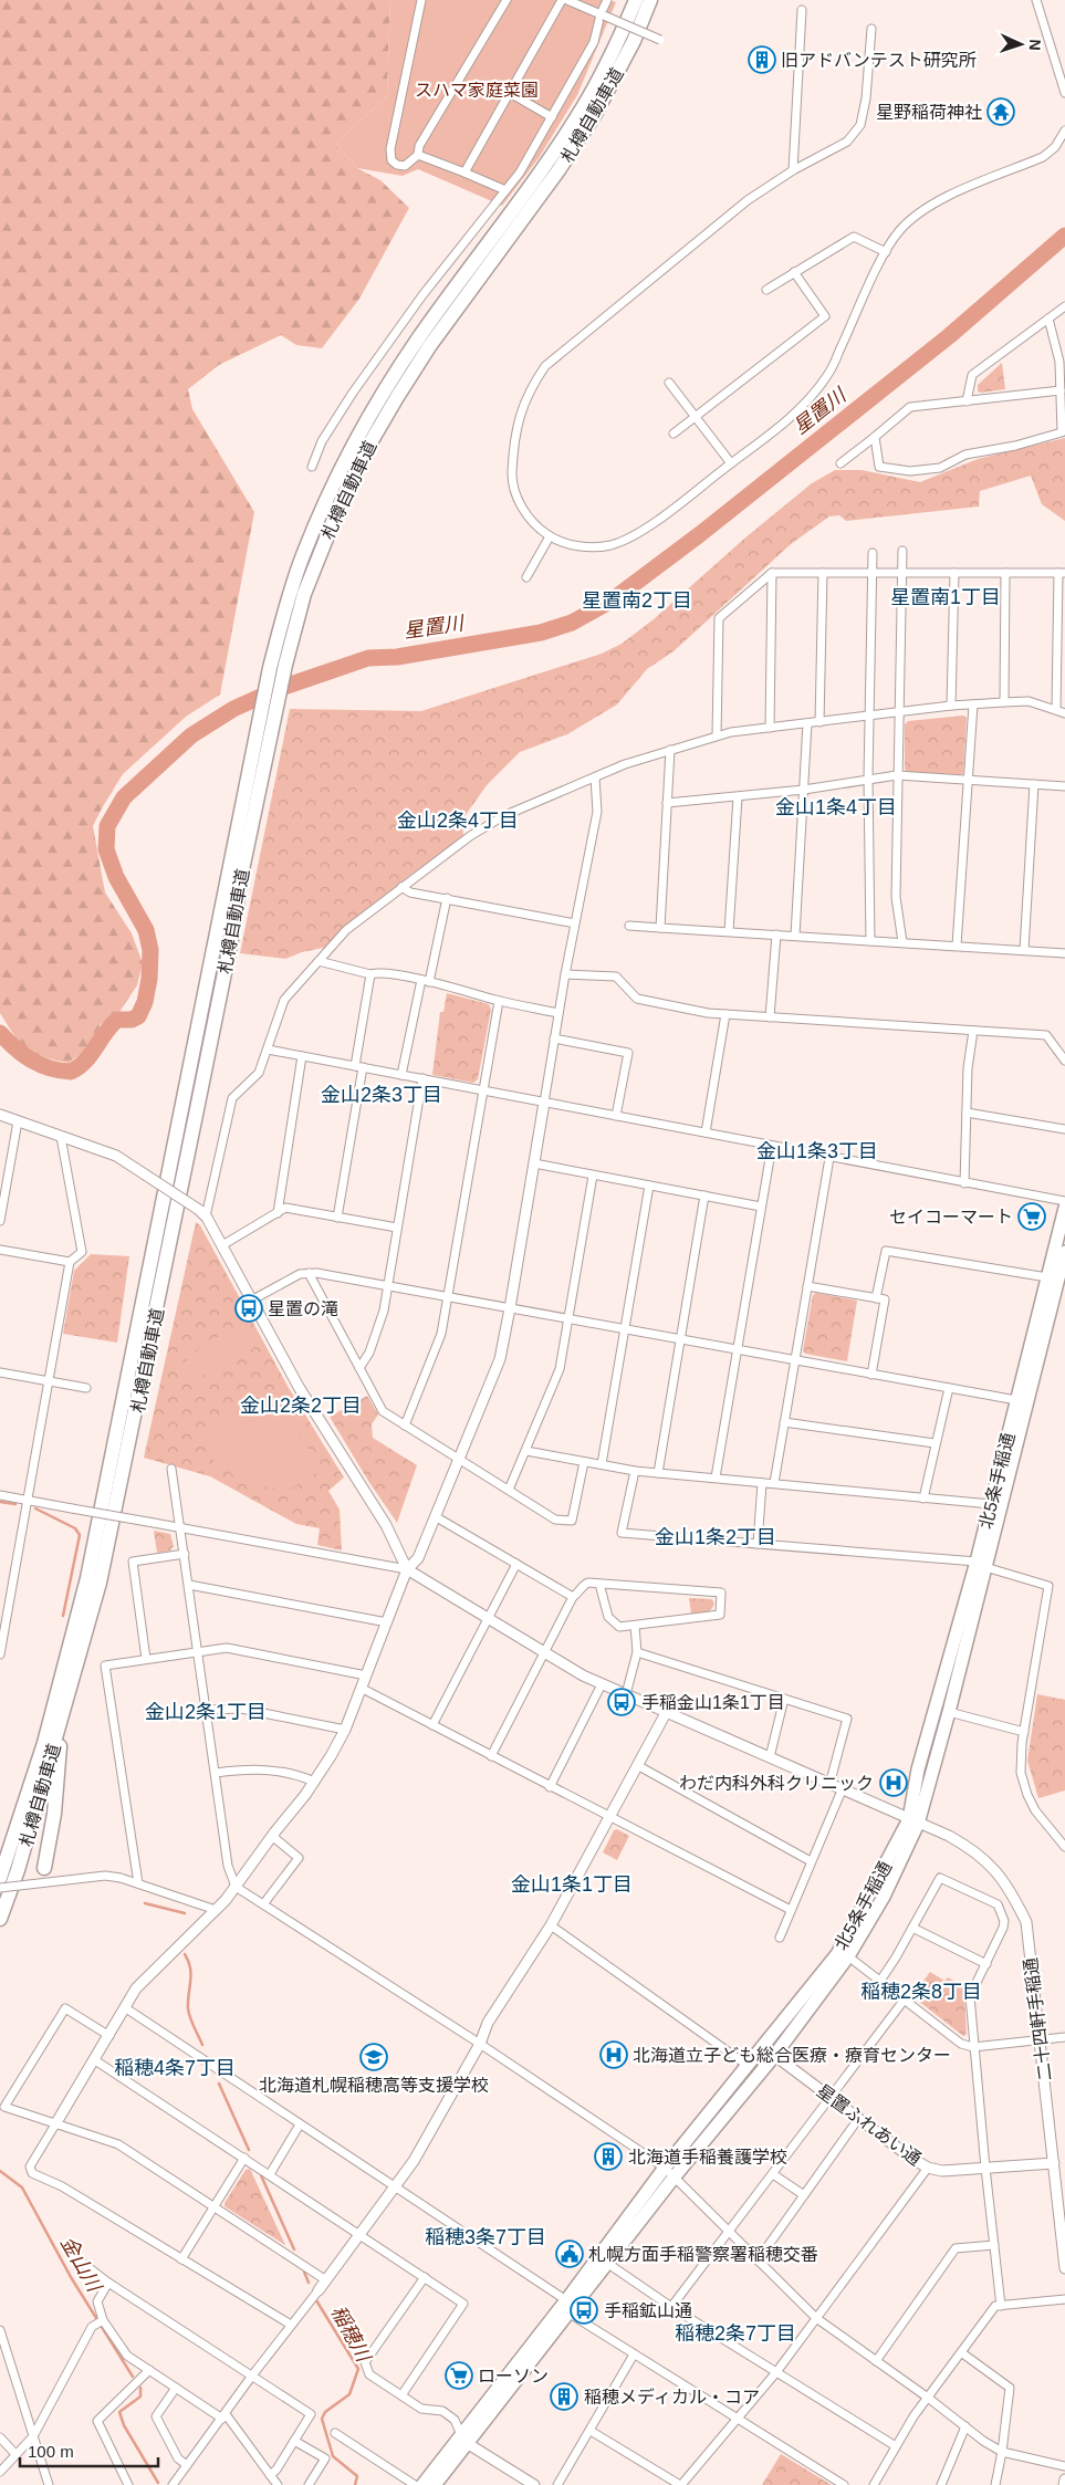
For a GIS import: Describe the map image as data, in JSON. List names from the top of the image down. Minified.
{"streets":{"highway":["札樽自動車道","北5条手稲通"],"street":["二十四軒手稲通","星置ふれあい通"]},"crossings":[["北5条手稲通","二十四軒手稲通"],["北5条手稲通","星置ふれあい通"],["二十四軒手稲通","星置ふれあい通"]],"districts":["星置南1丁目","星置南2丁目","金山1条4丁目","金山2条4丁目","金山2条3丁目","金山1条3丁目","金山2条2丁目","金山1条2丁目","金山2条1丁目","金山1条1丁目","稲穂2条8丁目","稲穂4条7丁目","稲穂3条7丁目","稲穂2条7丁目"],"water":["星置川","金山川","稲穂川"],"parks":["スハマ家庭菜園"],"places":{"building":["旧アドバンテスト研究所","北海道手稲養護学校","稲穂メディカル・コア"],"temple":["星野稲荷神社"],"supermarket":["セイコーマート","ローソン"],"bus stop":["星置の滝","手稲金山1条1丁目","手稲鉱山通"],"hospital":["わだ内科外科クリニック","北海道立子ども総合医療・療育センター"],"school or university":["北海道札幌稲穂高等支援学校"],"public building":["札幌方面手稲警察署稲穂交番"]},"scale_bar":"100 m","north":"right"}
